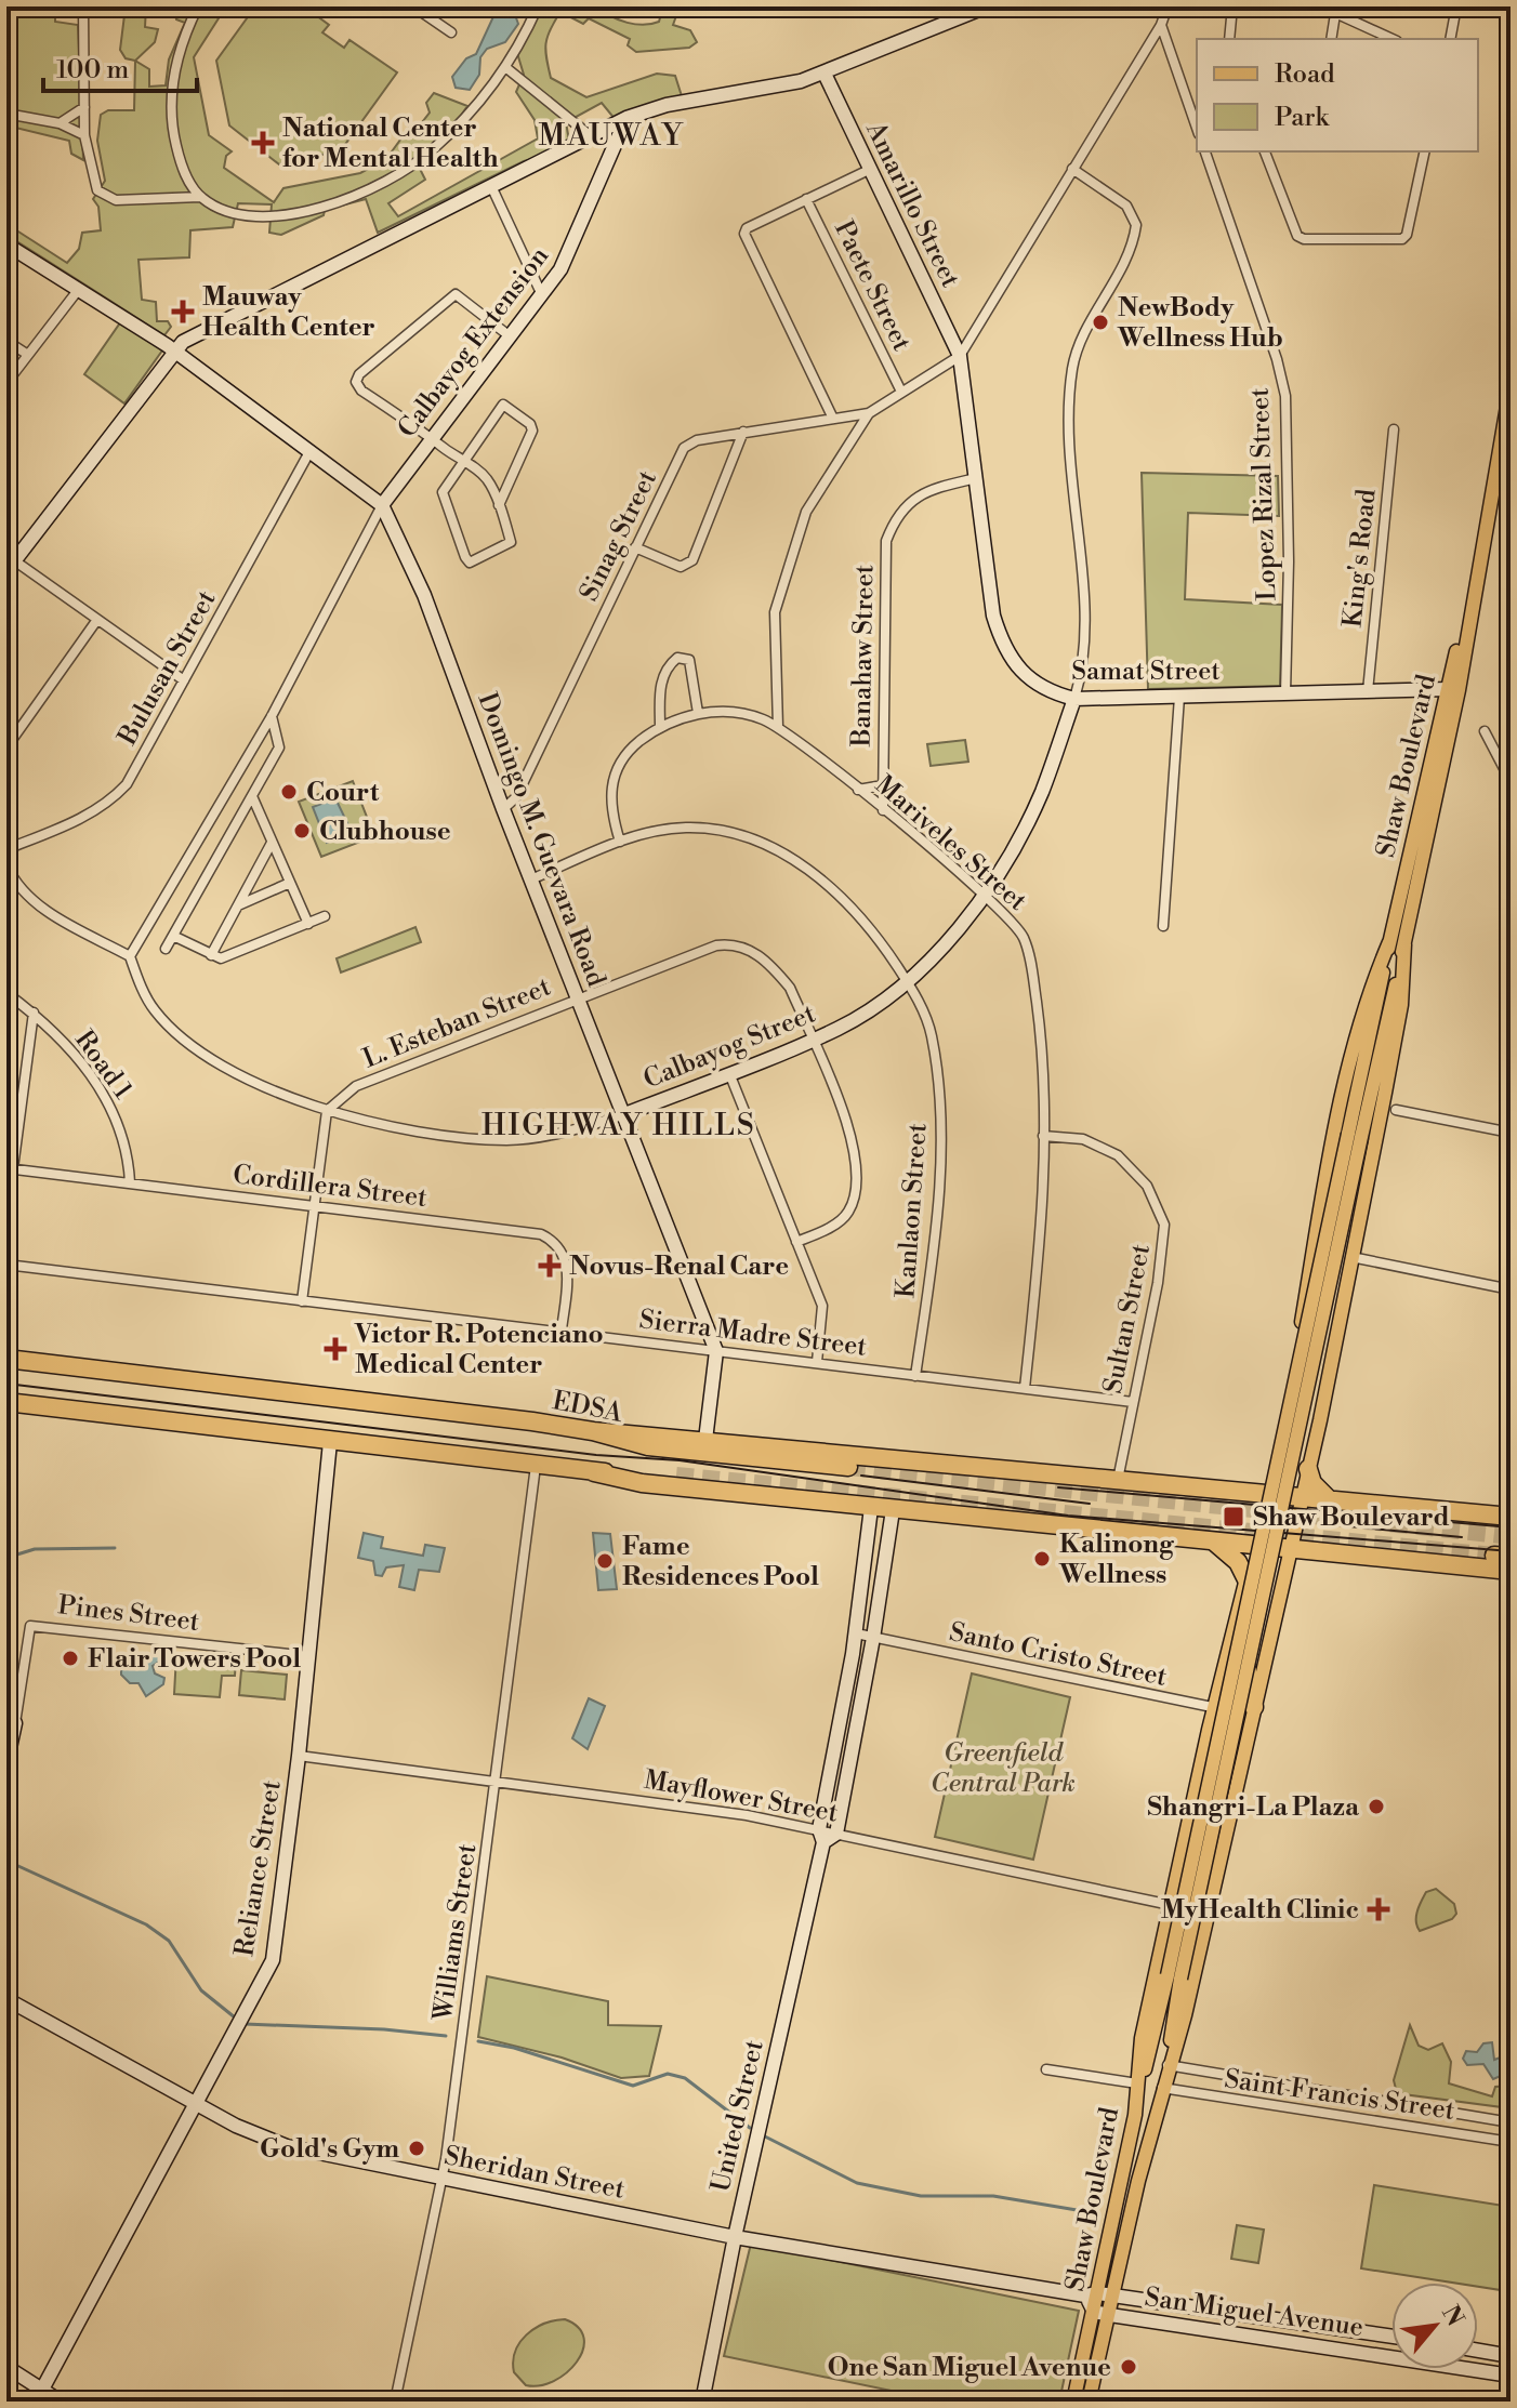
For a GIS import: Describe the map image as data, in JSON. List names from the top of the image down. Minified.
{"streets":{"highway":["EDSA"],"main road":["Shaw Boulevard"],"street":["Amarillo Street","Paete Street","Calbayog Extension","Lopez Rizal Street","Sinag Street","King's Road","Banahaw Street","Bulusan Street","Samat Street","Domingo M. Guevara Road","Mariveles Street","L. Esteban Street","Calbayog Street","Road 1","Cordillera Street","Kanlaon Street","Sultan Street","Sierra Madre Street","Pines Street","Santo Cristo Street","Mayflower Street","Reliance Street","Williams Street","Saint Francis Street","United Street","Sheridan Street","San Miguel Avenue"]},"crossings":[["Amarillo Street","Samat Street"],["Calbayog Extension","Domingo M. Guevara Road"],["Lopez Rizal Street","Samat Street"],["Sinag Street","Domingo M. Guevara Road"],["King's Road","Samat Street"],["Banahaw Street","Samat Street"],["Banahaw Street","Mariveles Street"],["Bulusan Street","Domingo M. Guevara Road"],["Samat Street","Shaw Boulevard"],["Samat Street","Calbayog Street"],["Shaw Boulevard","Santo Cristo Street"],["Shaw Boulevard","Mayflower Street"],["Shaw Boulevard","Saint Francis Street"],["Shaw Boulevard","Sheridan Street"],["Shaw Boulevard","San Miguel Avenue"],["Domingo M. Guevara Road","L. Esteban Street"],["Domingo M. Guevara Road","Calbayog Street"],["Domingo M. Guevara Road","Kanlaon Street"],["Domingo M. Guevara Road","Sierra Madre Street"],["Mariveles Street","Calbayog Street"],["Mariveles Street","Kanlaon Street"],["Mariveles Street","Sultan Street"],["Mariveles Street","Sierra Madre Street"],["L. Esteban Street","Calbayog Street"],["Calbayog Street","Kanlaon Street"],["Road 1","Cordillera Street"],["Cordillera Street","Sierra Madre Street"],["Kanlaon Street","Sierra Madre Street"],["Sultan Street","Sierra Madre Street"],["Pines Street","Reliance Street"],["Santo Cristo Street","United Street"],["Mayflower Street","Reliance Street"],["Mayflower Street","Williams Street"],["Mayflower Street","United Street"],["Reliance Street","Sheridan Street"],["Williams Street","Sheridan Street"],["United Street","Sheridan Street"],["Sheridan Street","San Miguel Avenue"]],"districts":["MAUWAY","HIGHWAY HILLS"],"parks":["Greenfield Central Park"],"places":{"health":["National Center for Mental Health","Mauway Health Center","Novus-Renal Care","Victor R. Potenciano Medical Center","MyHealth Clinic"],"other":["NewBody Wellness Hub","Court","Clubhouse","Kalinong Wellness","Fame Residences Pool","Flair Towers Pool","Shangri-La Plaza","Gold's Gym","One San Miguel Avenue"],"transit":["Shaw Boulevard"]},"legend":["Road","Park"],"scale_bar":"100 m","north":"top right"}
